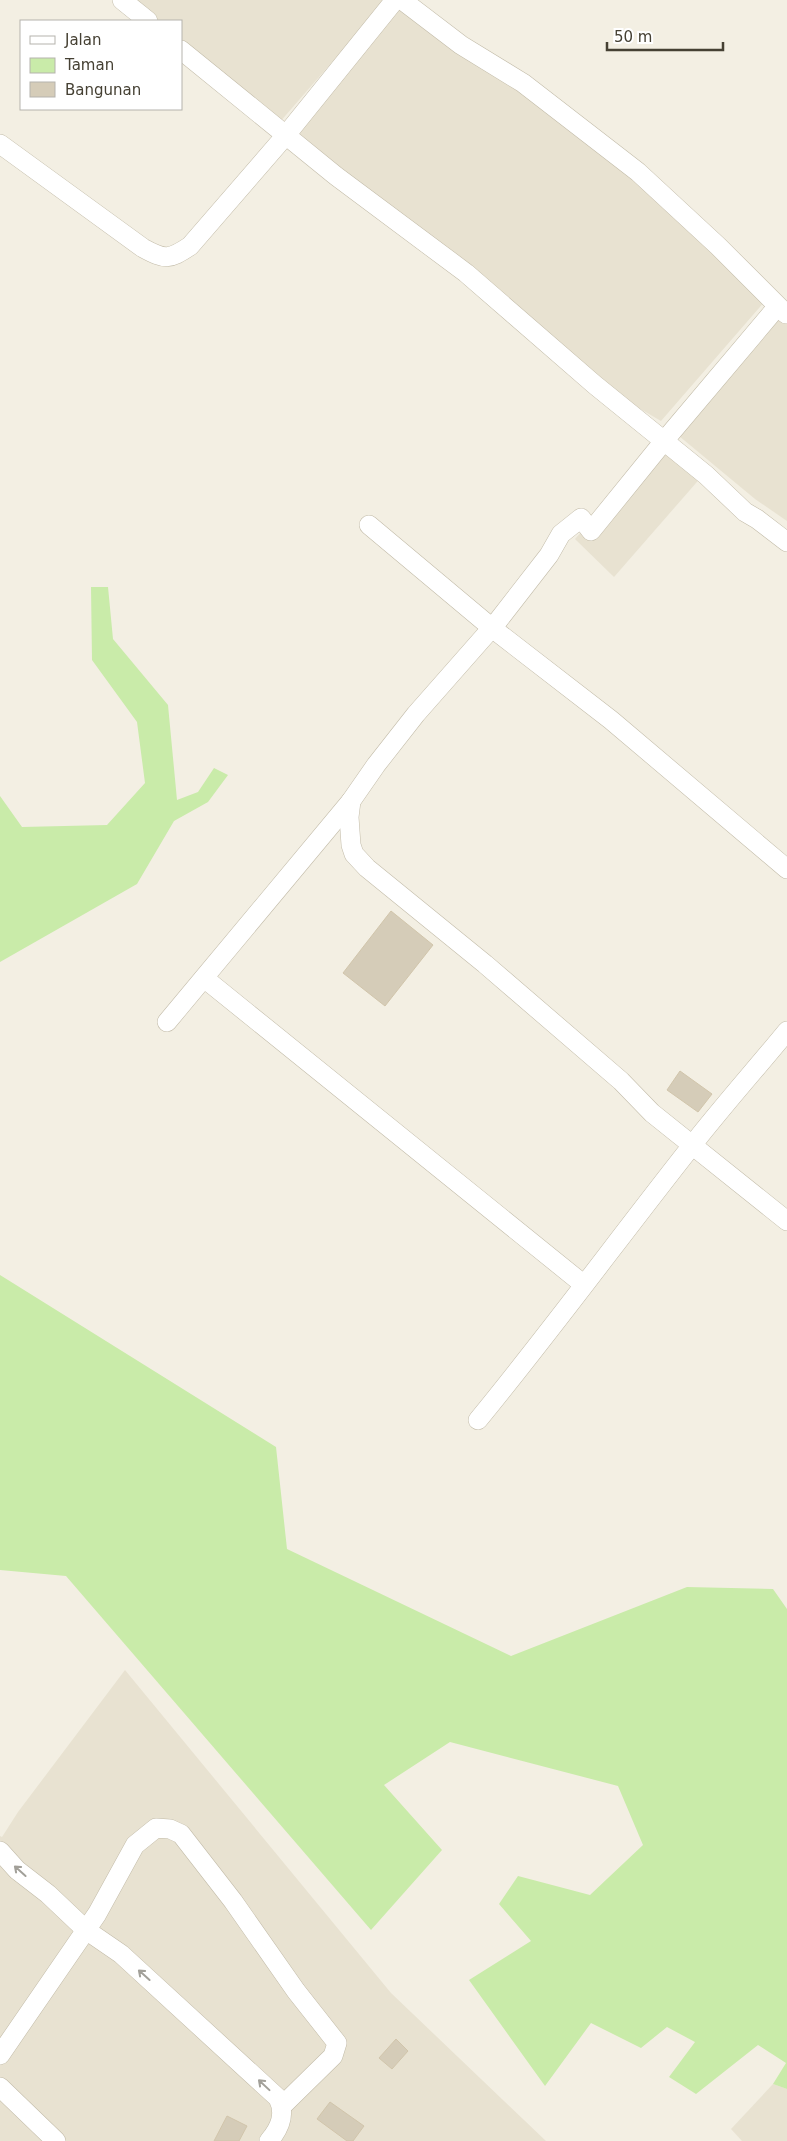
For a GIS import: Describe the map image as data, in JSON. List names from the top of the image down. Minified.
{"legend":["Jalan","Taman","Bangunan"],"scale_bar":"50 m"}
